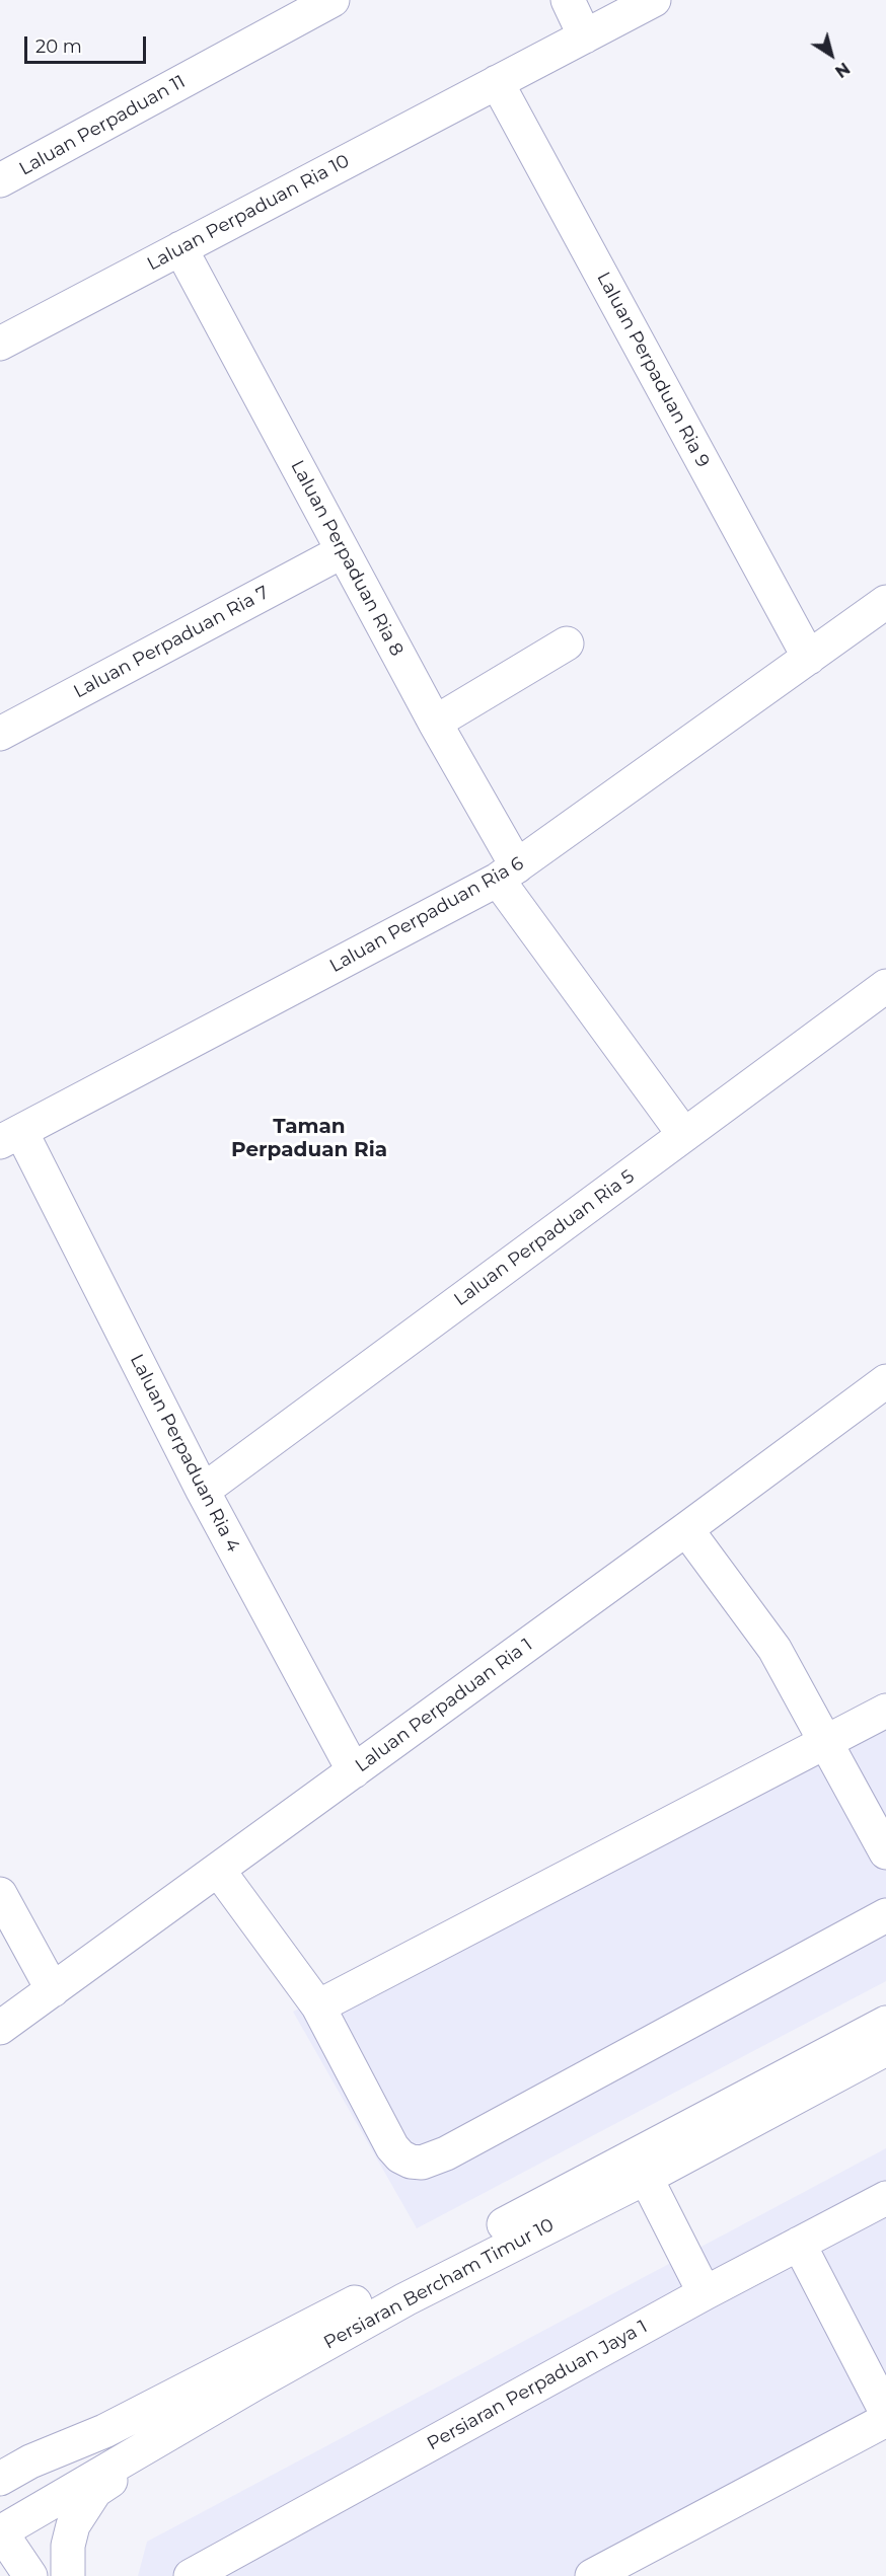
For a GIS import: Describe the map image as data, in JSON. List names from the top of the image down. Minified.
{"streets":{"street":["Laluan Perpaduan 11","Laluan Perpaduan Ria 10","Laluan Perpaduan Ria 9","Laluan Perpaduan Ria 8","Laluan Perpaduan Ria 7","Laluan Perpaduan Ria 6","Laluan Perpaduan Ria 5","Laluan Perpaduan Ria 4","Laluan Perpaduan Ria 1","Persiaran Bercham Timur 10","Persiaran Perpaduan Jaya 1"]},"crossings":[["Laluan Perpaduan Ria 10","Laluan Perpaduan Ria 9"],["Laluan Perpaduan Ria 10","Laluan Perpaduan Ria 8"],["Laluan Perpaduan Ria 9","Laluan Perpaduan Ria 6"],["Laluan Perpaduan Ria 8","Laluan Perpaduan Ria 7"],["Laluan Perpaduan Ria 8","Laluan Perpaduan Ria 6"],["Laluan Perpaduan Ria 8","Laluan Perpaduan Ria 5"],["Laluan Perpaduan Ria 6","Laluan Perpaduan Ria 4"],["Laluan Perpaduan Ria 5","Laluan Perpaduan Ria 4"],["Laluan Perpaduan Ria 4","Laluan Perpaduan Ria 1"]],"districts":["Taman Perpaduan Ria"],"scale_bar":"20 m","north":"bottom right"}
